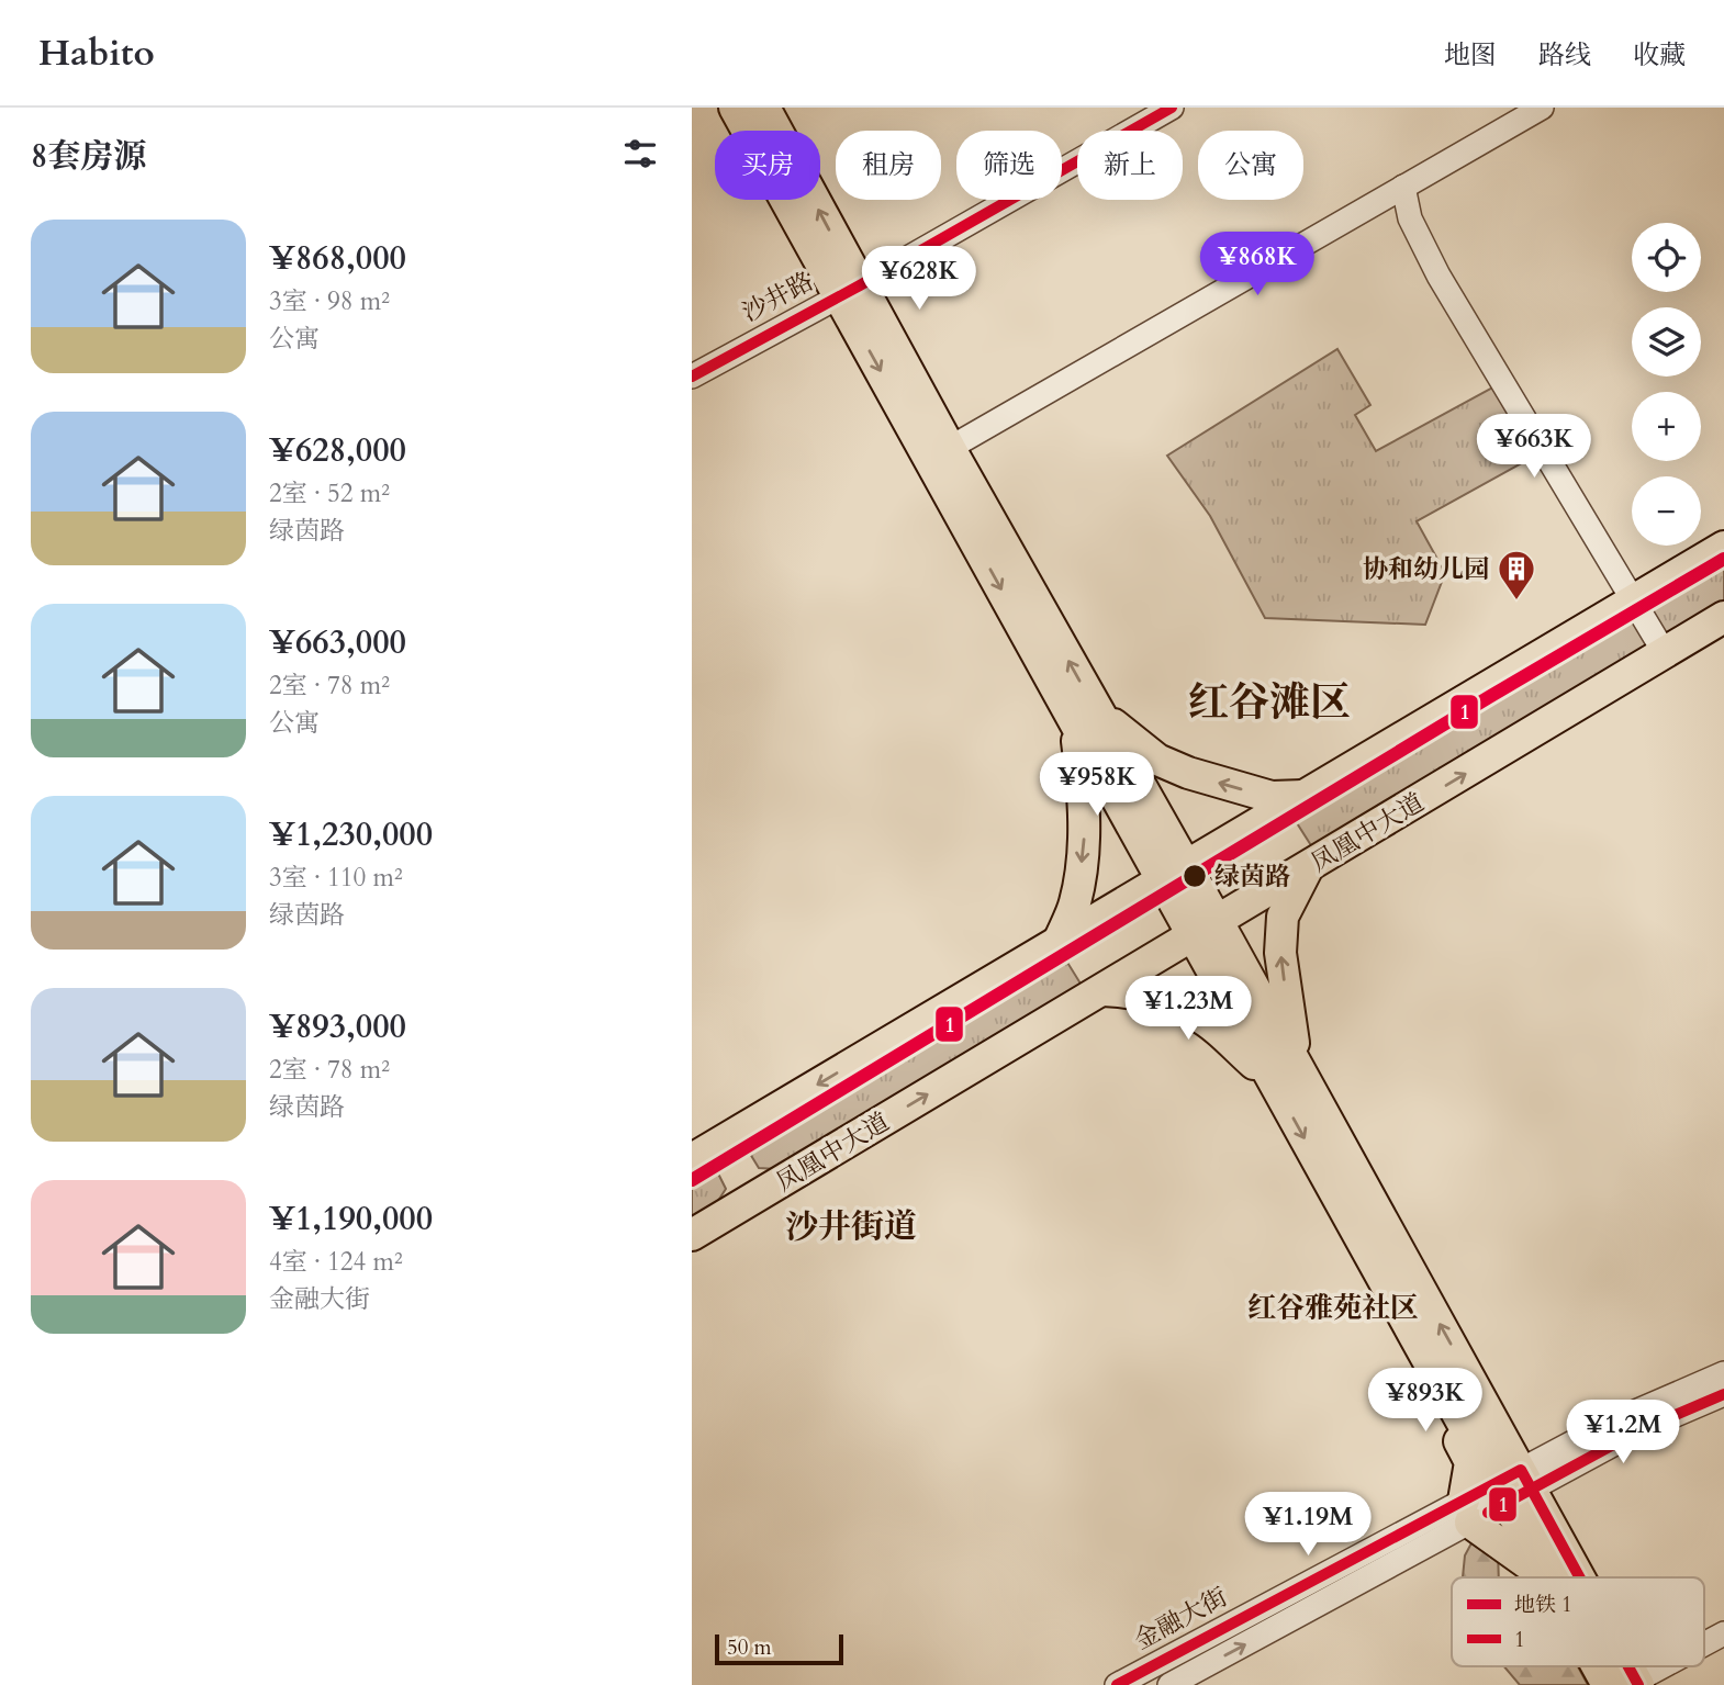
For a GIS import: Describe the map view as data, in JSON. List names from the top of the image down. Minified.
{"streets":{"main road":["凤凰中大道"],"street":["沙井路","金融大街"]},"districts":["红谷滩区","沙井街道","红谷雅苑社区"],"places":{"building":["协和幼儿园"],"other":["绿茵路"]},"lines":["transit line 1","metro line 1"],"legend":["地铁 1","1"],"scale_bar":"50 m","page":{"header":"Habito","nav":["地图","路线","收藏"],"heading":"8套房源","chip":["买房","租房","筛选","新上","公寓"],"list":[{"name":"¥868,000","note":"3室 · 98 m² · 公寓"},{"name":"¥628,000","note":"2室 · 52 m² · 绿茵路"},{"name":"¥663,000","note":"2室 · 78 m² · 公寓"},{"name":"¥1,230,000","note":"3室 · 110 m² · 绿茵路"},{"name":"¥893,000","note":"2室 · 78 m² · 绿茵路"},{"name":"¥1,190,000","note":"4室 · 124 m² · 金融大街"}],"map_buttons":["+","−"],"price":["¥868K","¥628K","¥663K","¥958K","¥1.23M","¥893K","¥1.2M","¥1.19M"],"scale":"50 m"}}
